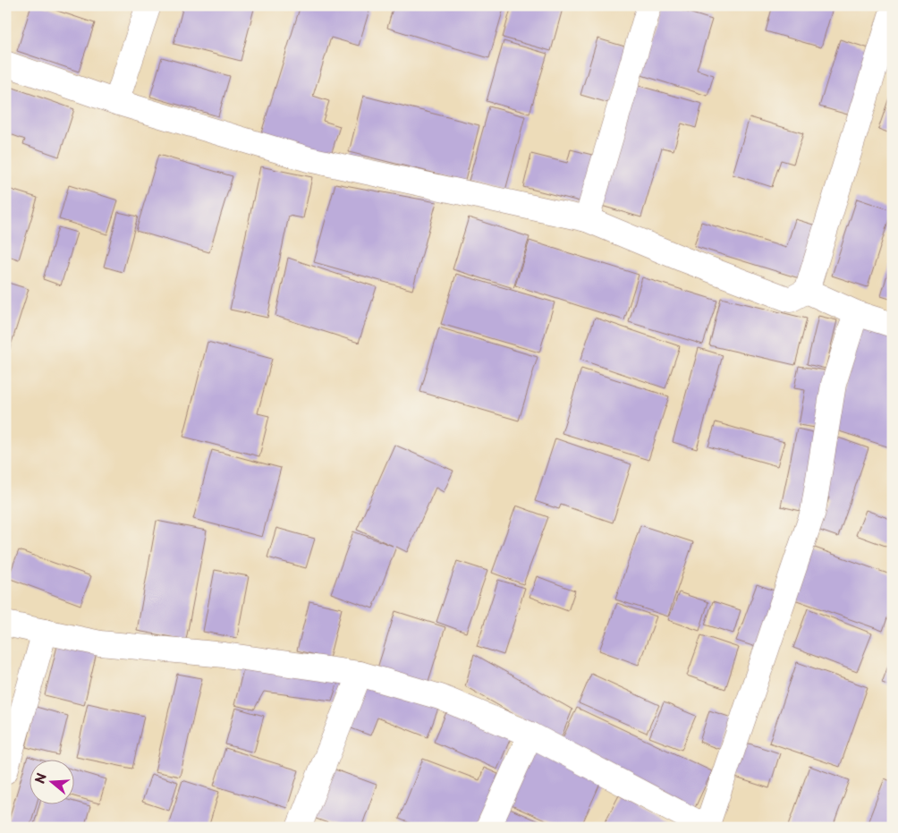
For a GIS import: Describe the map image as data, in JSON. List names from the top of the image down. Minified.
{"north":"left"}
